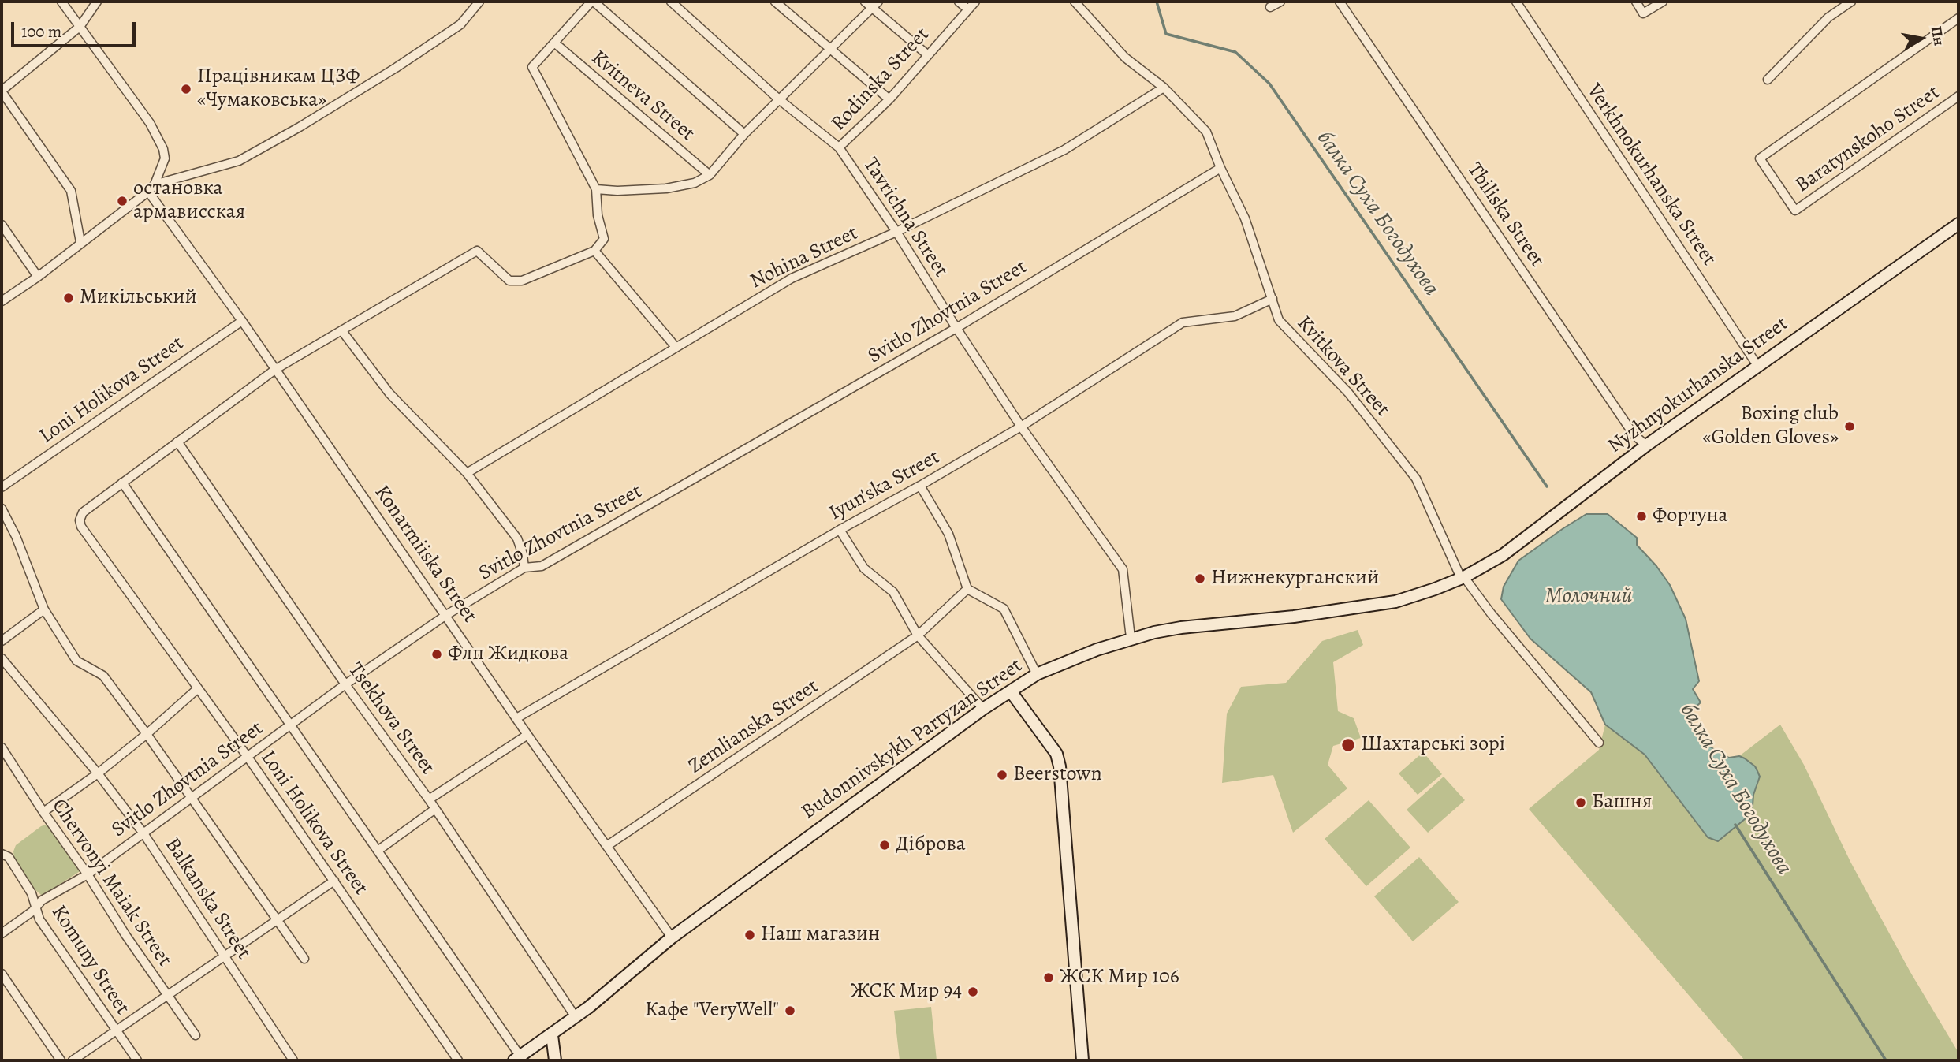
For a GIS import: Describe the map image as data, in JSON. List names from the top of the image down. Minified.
{"streets":{"main road":["Nyzhnyokurhanska Street","Budonnivskykh Partyzan Street"],"street":["Rodinska Street","Kvitneva Street","Baratynskoho Street","Verkhnokurhanska Street","Tbiliska Street","Tavrichna Street","Nohina Street","Svitlo Zhovtnia Street","Kvitkova Street","Loni Holikova Street","Iyun'ska Street","Konarmiiska Street","Tsekhova Street","Zemlianska Street","Chervonyi Maiak Street","Balkanska Street","Komuny Street"]},"crossings":[["Rodinska Street","Tavrichna Street"],["Verkhnokurhanska Street","Nyzhnyokurhanska Street"],["Tbiliska Street","Nyzhnyokurhanska Street"],["Tavrichna Street","Nohina Street"],["Tavrichna Street","Svitlo Zhovtnia Street"],["Tavrichna Street","Iyun'ska Street"],["Tavrichna Street","Budonnivskykh Partyzan Street"],["Nohina Street","Kvitkova Street"],["Svitlo Zhovtnia Street","Kvitkova Street"],["Svitlo Zhovtnia Street","Loni Holikova Street"],["Svitlo Zhovtnia Street","Konarmiiska Street"],["Svitlo Zhovtnia Street","Tsekhova Street"],["Svitlo Zhovtnia Street","Chervonyi Maiak Street"],["Svitlo Zhovtnia Street","Balkanska Street"],["Svitlo Zhovtnia Street","Komuny Street"],["Kvitkova Street","Nyzhnyokurhanska Street"],["Kvitkova Street","Iyun'ska Street"],["Kvitkova Street","Budonnivskykh Partyzan Street"],["Nyzhnyokurhanska Street","Budonnivskykh Partyzan Street"],["Loni Holikova Street","Konarmiiska Street"],["Iyun'ska Street","Konarmiiska Street"],["Konarmiiska Street","Zemlianska Street"],["Konarmiiska Street","Budonnivskykh Partyzan Street"],["Tsekhova Street","Budonnivskykh Partyzan Street"]],"water":["балка Суха Богодухова","Молочний"],"places":["Працівникам ЦЗФ «Чумаковська»","остановка армависская","Микільський","Boxing club «Golden Gloves»","Фортуна","Нижнекурганский","Флп Жидкова","Шахтарські зорі","Beerstown","Башня","Діброва","Наш магазин","ЖСК Мир 106","ЖСК Мир 94","Кафе \"VeryWell\""],"scale_bar":"100 m","north":"right"}
